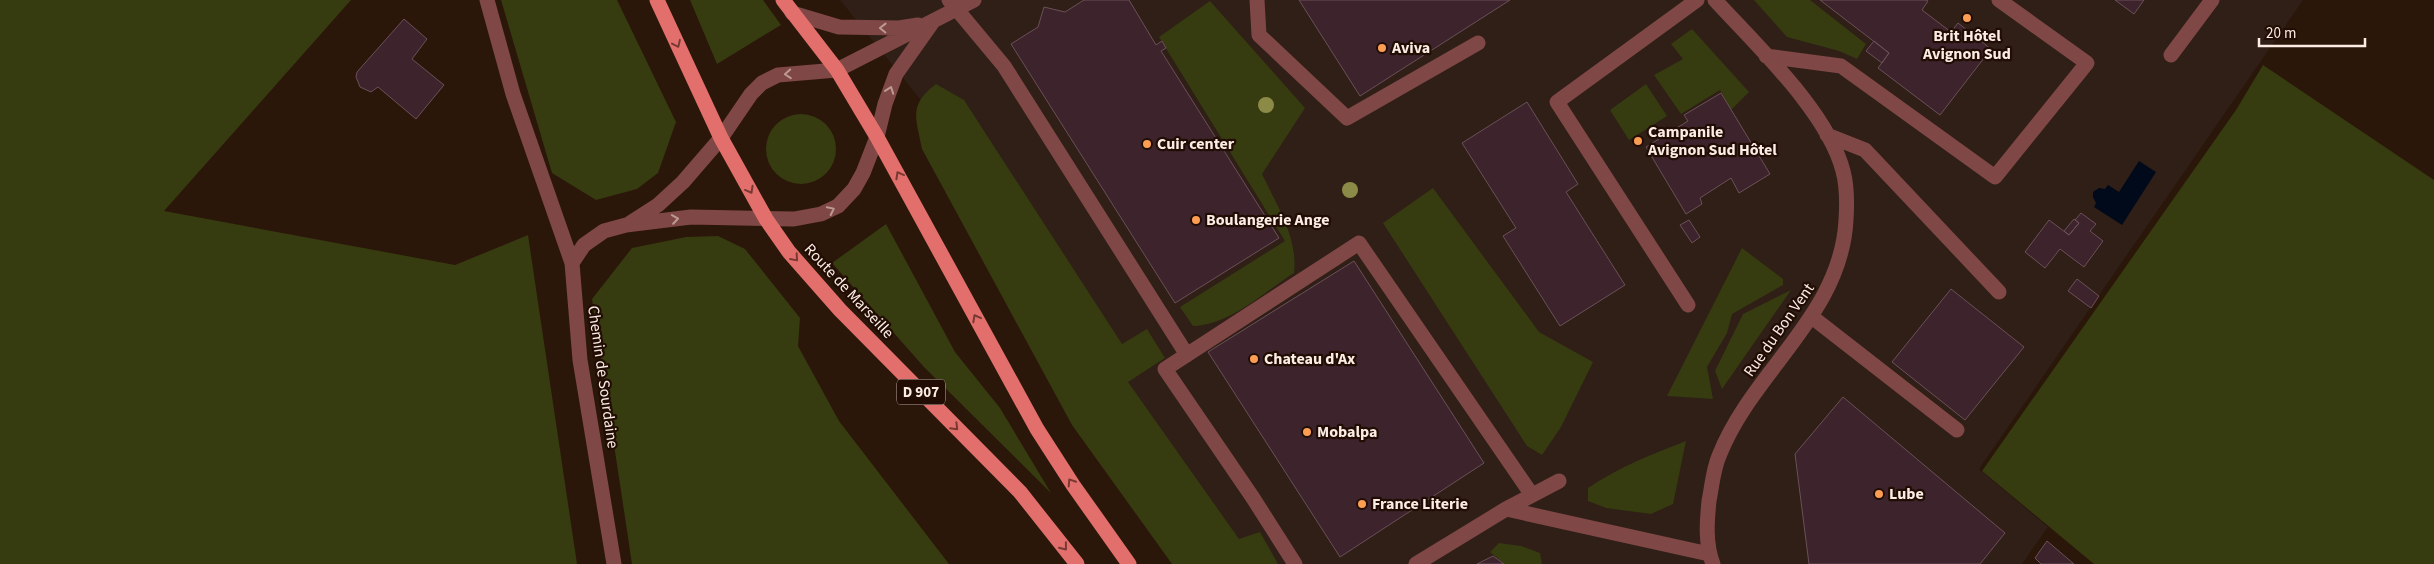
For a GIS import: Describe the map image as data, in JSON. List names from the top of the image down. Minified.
{"streets":{"main road":["Route de Marseille","D 907"],"street":["Rue du Bon Vent","Chemin de Sourdaine"]},"places":["Brit Hôtel Avignon Sud","Aviva","Campanile Avignon Sud Hôtel","Cuir center","Boulangerie Ange","Chateau d'Ax","Mobalpa","Lube","France Literie"],"scale_bar":"20 m"}
